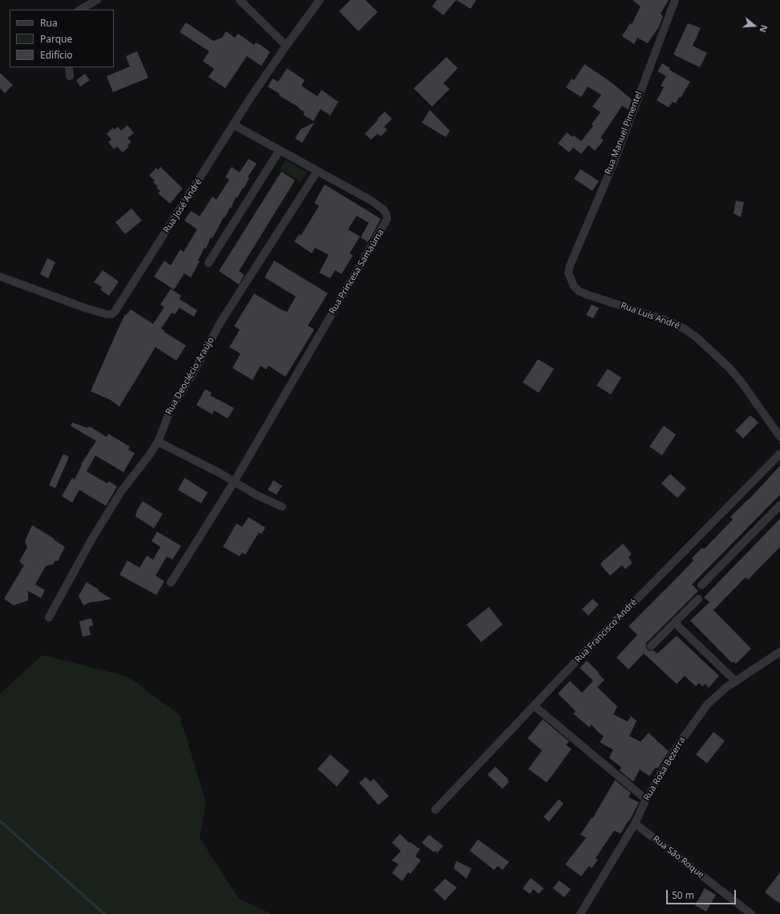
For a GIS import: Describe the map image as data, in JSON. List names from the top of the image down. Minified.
{"streets":{"street":["Rua Manuel Pimentel","Rua José André","Rua Princesa Samaúma","Rua Luís André","Rua Deoclécio Araújo","Rua Francisco André","Rua Rosa Bezerra","Rua São Roque"]},"crossings":[["Rua Manuel Pimentel","Rua Luís André"],["Rua José André","Rua Princesa Samaúma"],["Rua Princesa Samaúma","Rua Deoclécio Araújo"],["Rua Rosa Bezerra","Rua São Roque"]],"legend":["Rua","Parque","Edifício"],"scale_bar":"50 m","north":"right"}
